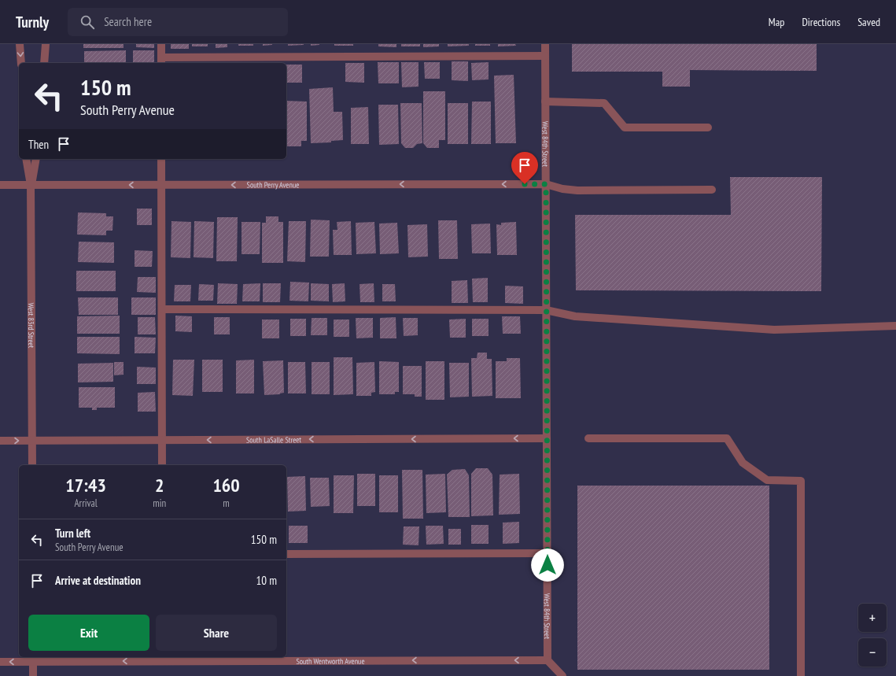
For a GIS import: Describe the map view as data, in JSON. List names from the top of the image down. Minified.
{"streets":{"street":["West 84th Street","South Perry Avenue","West 83rd Street","South LaSalle Street","South Wentworth Avenue"]},"crossings":[["West 84th Street","South Perry Avenue"],["West 84th Street","South LaSalle Street"],["West 84th Street","South Wentworth Avenue"],["South Perry Avenue","West 83rd Street"],["West 83rd Street","South LaSalle Street"]],"one_way":["South Perry Avenue","South LaSalle Street","South Wentworth Avenue"],"page":{"header":"Turnly","search":"Search here","nav":["Map","Directions","Saved"],"turn":["150 m","South Perry Avenue"],"then":"Then","eta":["17:43","Arrival","2","min","160","m"],"list":[{"name":"Turn left","note":"South Perry Avenue","value":"150 m"},{"name":"Arrive at destination","value":"10 m"}],"map_buttons":["+","−"],"buttons":["Exit","Share"]}}
